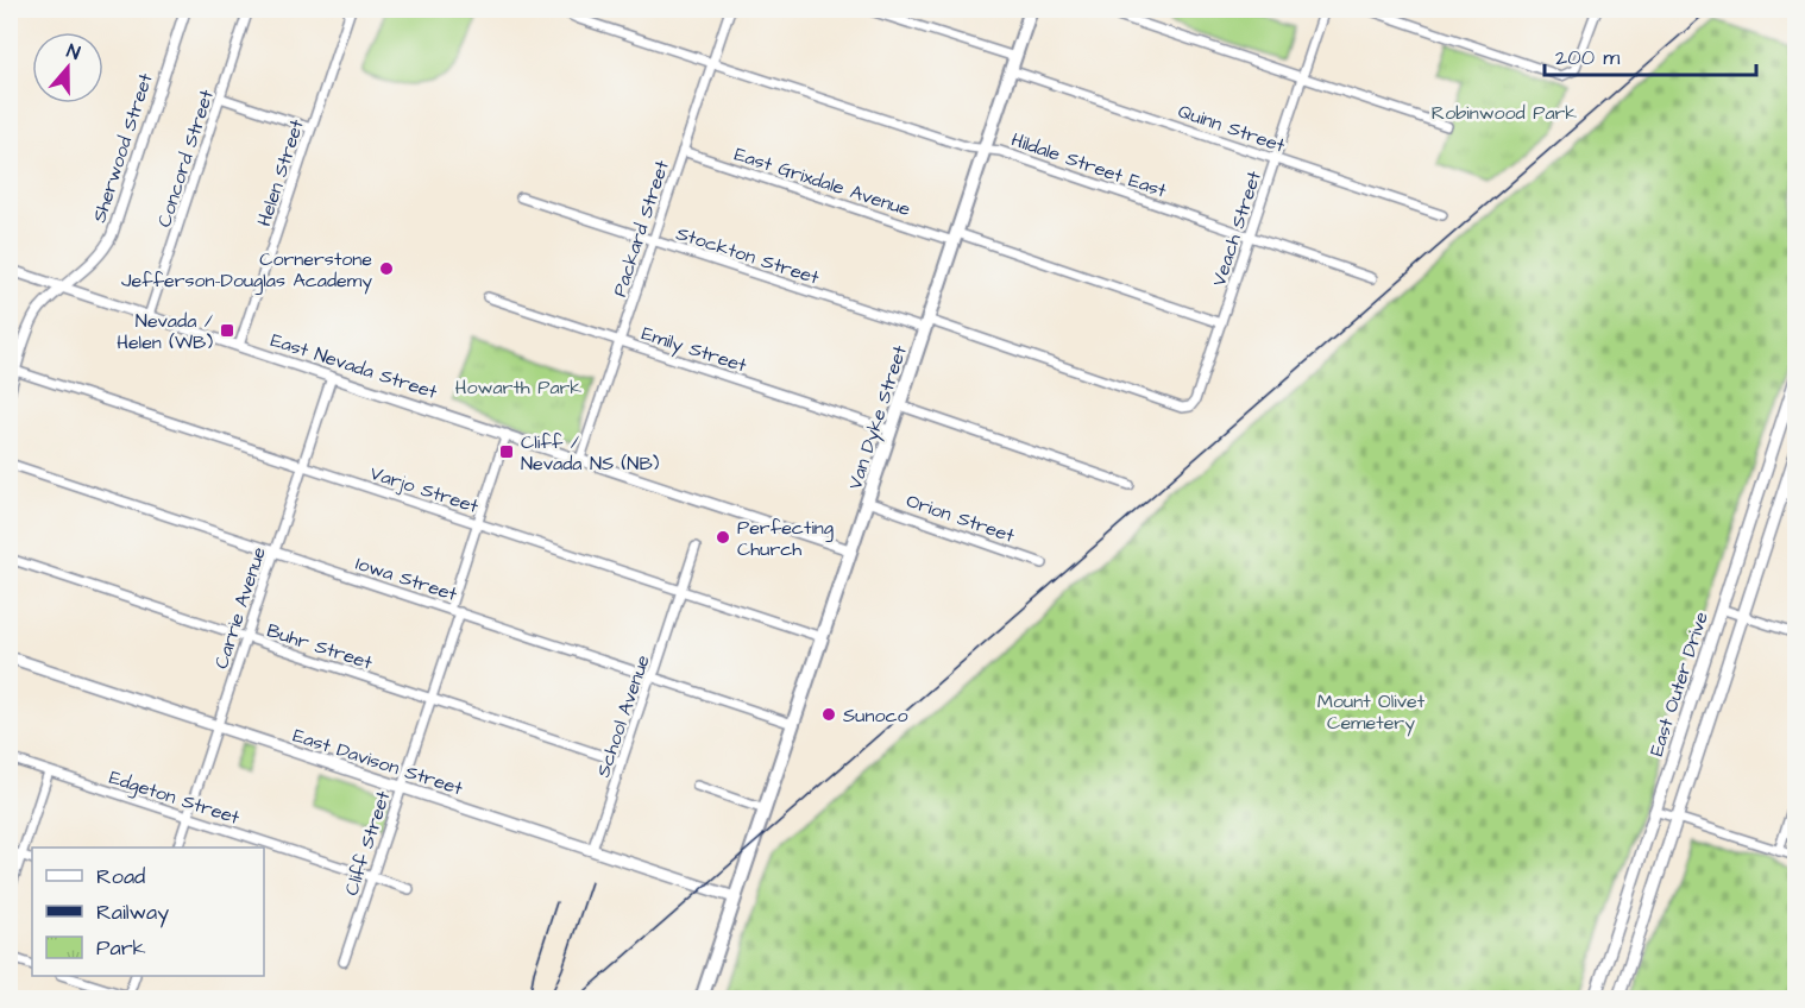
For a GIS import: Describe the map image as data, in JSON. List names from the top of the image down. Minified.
{"streets":{"main road":["Van Dyke Street","East Outer Drive","East Davison Street"],"street":["Quinn Street","Sherwood Street","Concord Street","Hildale Street East","Helen Street","East Grixdale Avenue","Packard Street","Veach Street","Stockton Street","Emily Street","East Nevada Street","Varjo Street","Orion Street","Iowa Street","Carrie Avenue","Buhr Street","School Avenue","Edgeton Street","Cliff Street"]},"crossings":[["Quinn Street","Veach Street"],["Quinn Street","Van Dyke Street"],["Sherwood Street","East Nevada Street"],["Sherwood Street","Varjo Street"],["Concord Street","East Nevada Street"],["Hildale Street East","Packard Street"],["Hildale Street East","Veach Street"],["Hildale Street East","Van Dyke Street"],["Helen Street","East Nevada Street"],["East Grixdale Avenue","Packard Street"],["East Grixdale Avenue","Veach Street"],["East Grixdale Avenue","Van Dyke Street"],["Packard Street","Stockton Street"],["Packard Street","Emily Street"],["Packard Street","East Nevada Street"],["Veach Street","Stockton Street"],["Stockton Street","Van Dyke Street"],["Emily Street","Van Dyke Street"],["East Nevada Street","Van Dyke Street"],["East Nevada Street","Carrie Avenue"],["Van Dyke Street","Varjo Street"],["Van Dyke Street","Orion Street"],["Van Dyke Street","Iowa Street"],["Van Dyke Street","East Davison Street"],["Varjo Street","Carrie Avenue"],["Varjo Street","School Avenue"],["Iowa Street","Carrie Avenue"],["Iowa Street","School Avenue"],["Iowa Street","Cliff Street"],["Carrie Avenue","Buhr Street"],["Carrie Avenue","East Davison Street"],["Carrie Avenue","Edgeton Street"],["Buhr Street","School Avenue"],["Buhr Street","Cliff Street"],["School Avenue","East Davison Street"],["East Davison Street","Cliff Street"],["Edgeton Street","Cliff Street"]],"parks":["Robinwood Park","Howarth Park","Mount Olivet Cemetery"],"places":{"other":["Cornerstone Jefferson-Douglas Academy","Perfecting Church","Sunoco"],"transit":["Nevada / Helen (WB)","Cliff / Nevada NS (NB)"]},"legend":["Road","Railway","Park"],"scale_bar":"200 m","north":"top"}
